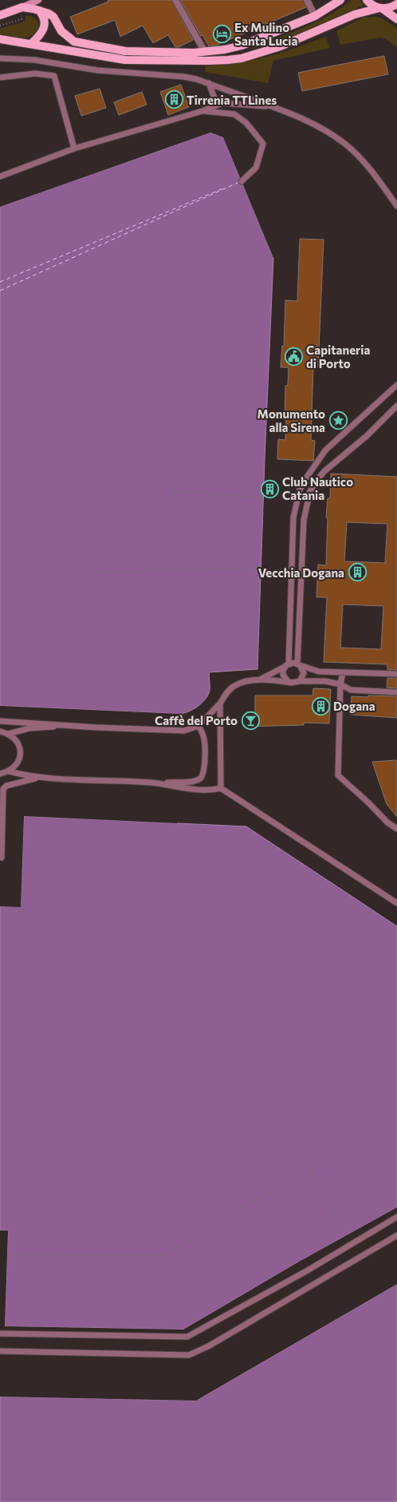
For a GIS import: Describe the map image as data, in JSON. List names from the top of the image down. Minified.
{"places":{"hotel":["Ex Mulino Santa Lucia"],"building":["Tirrenia TTLines","Club Nautico Catania","Vecchia Dogana","Dogana"],"public building":["Capitaneria di Porto"],"place":["Monumento alla Sirena"],"bar":["Caffè del Porto"]}}
